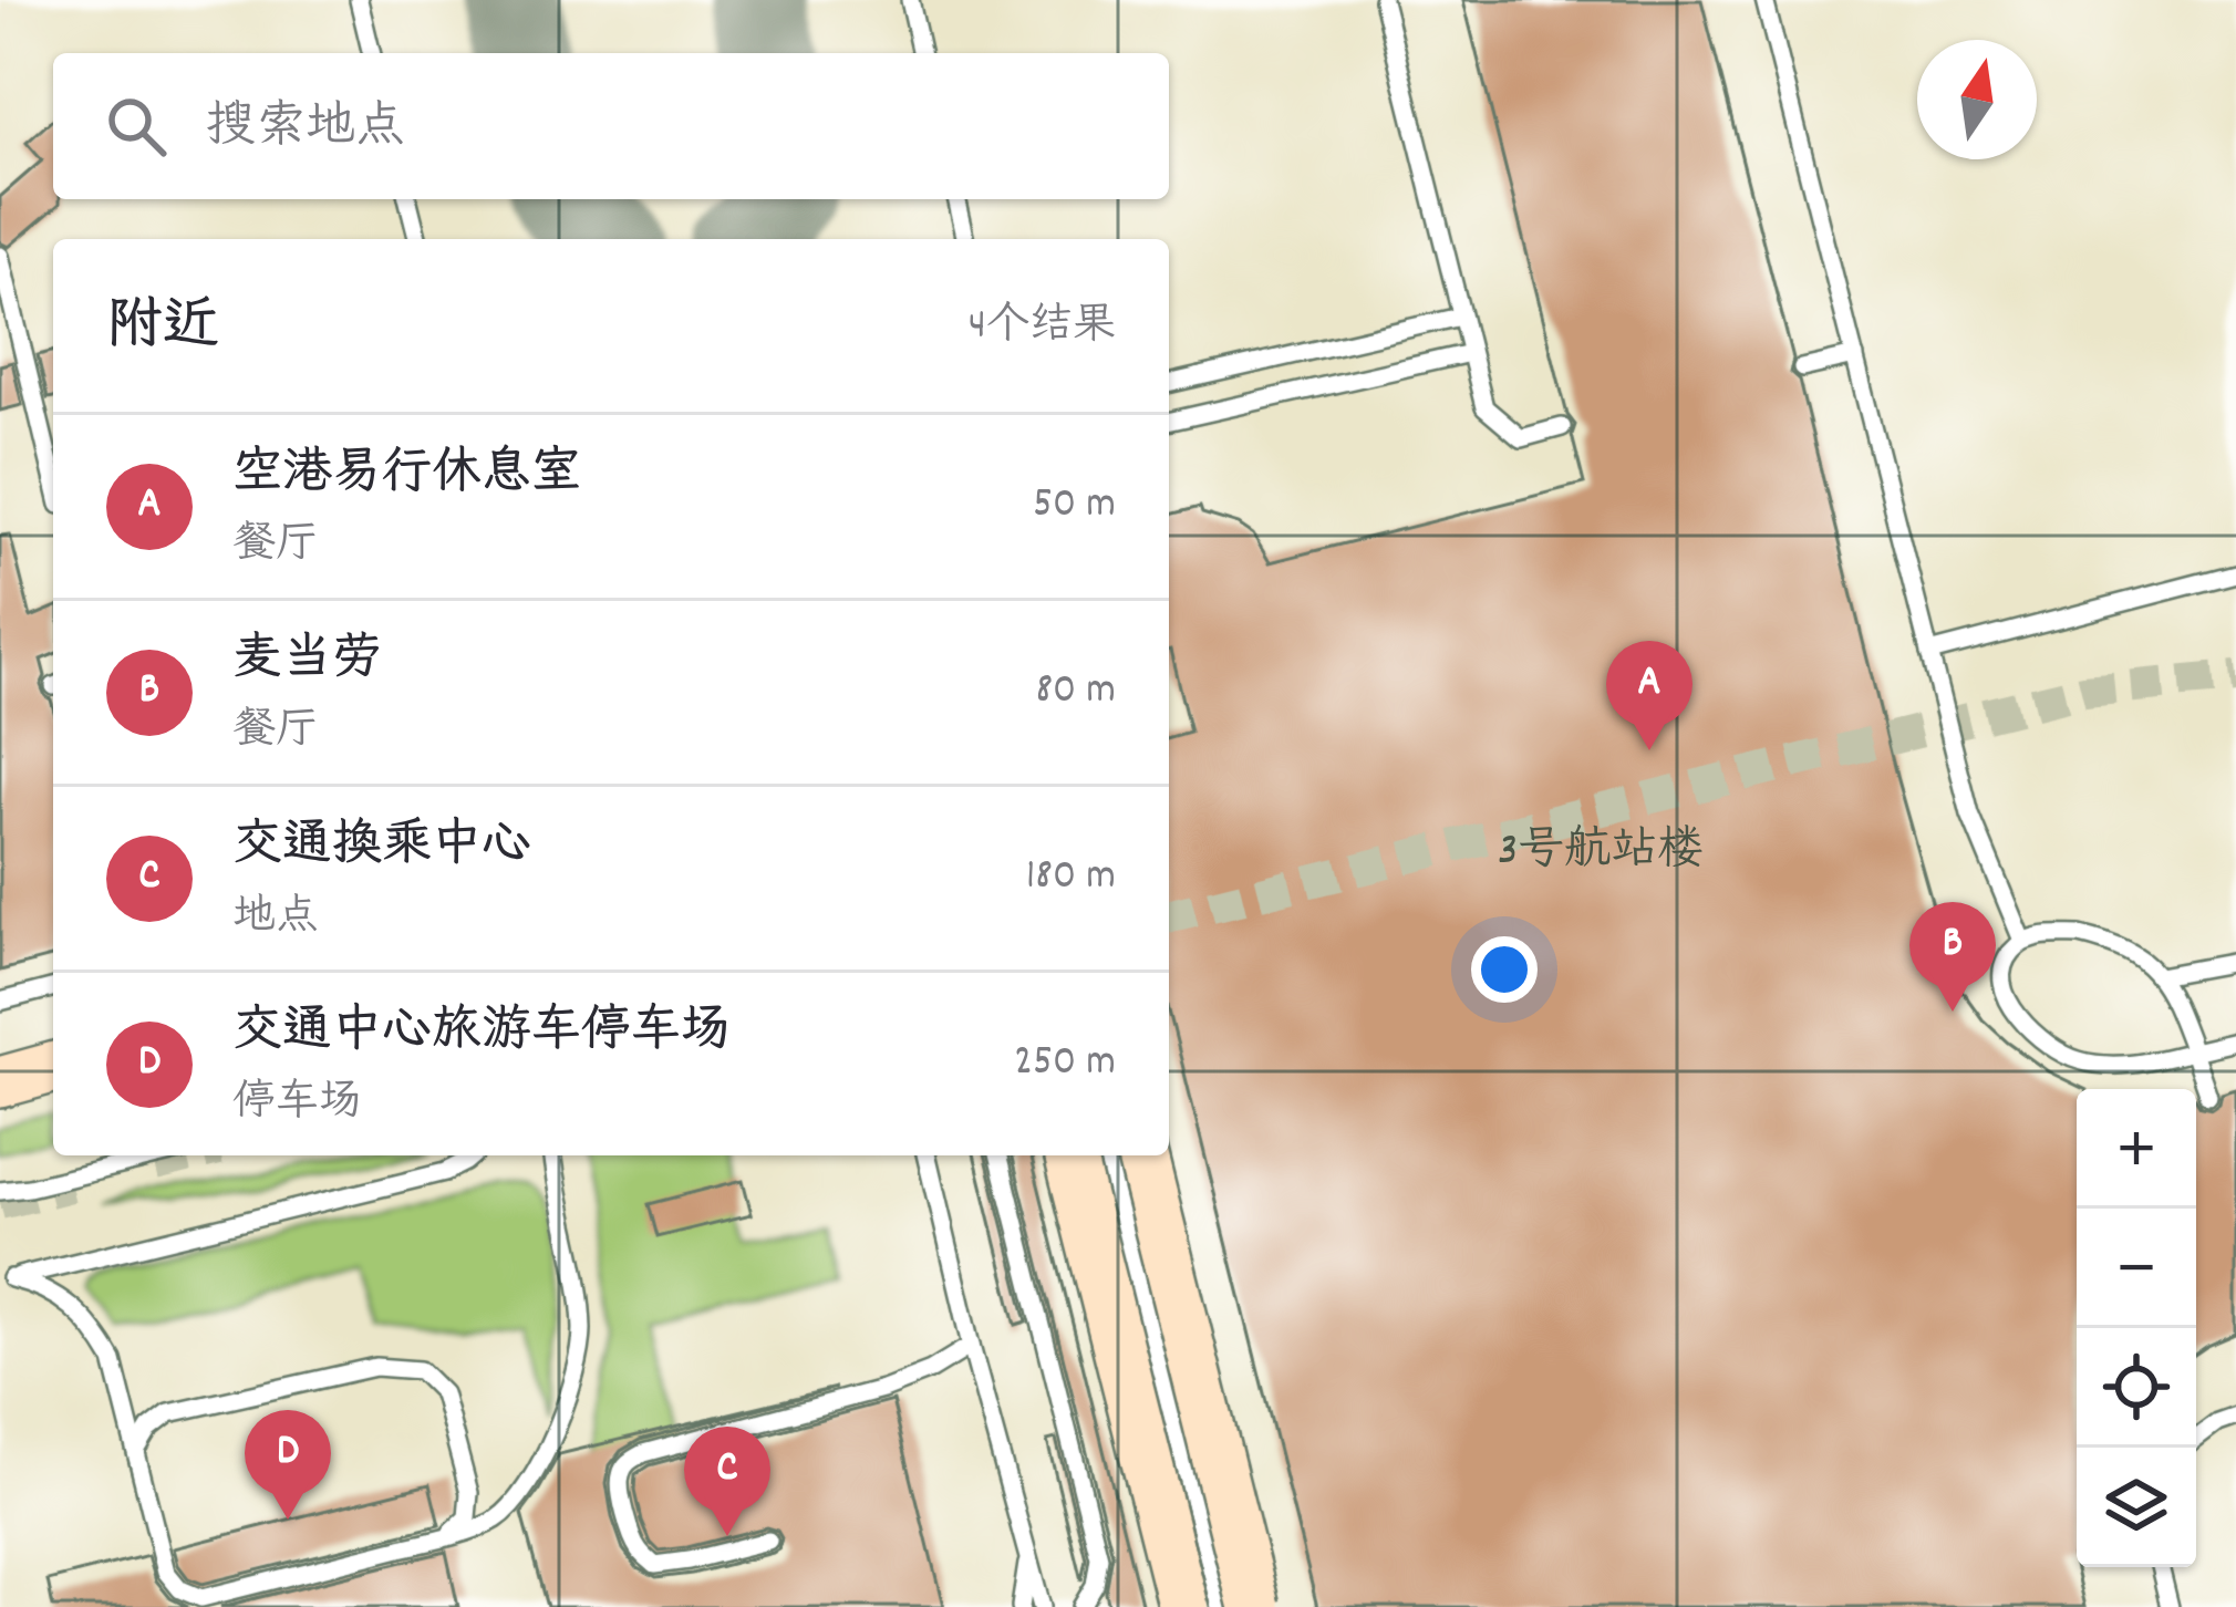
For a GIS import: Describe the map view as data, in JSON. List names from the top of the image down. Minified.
{"house_numbers":["3号航站楼"],"north":"top","page":{"search":"搜索地点","heading":["附近","4个结果"],"list":[{"mark":"A","name":"空港易行休息室","note":"餐厅","value":"50 m"},{"mark":"B","name":"麦当劳","note":"餐厅","value":"80 m"},{"mark":"C","name":"交通换乘中心","note":"地点","value":"180 m"},{"mark":"D","name":"交通中心旅游车停车场","note":"停车场","value":"250 m"}],"pins":["A","B","D","C"],"map_buttons":["+","−"]}}
